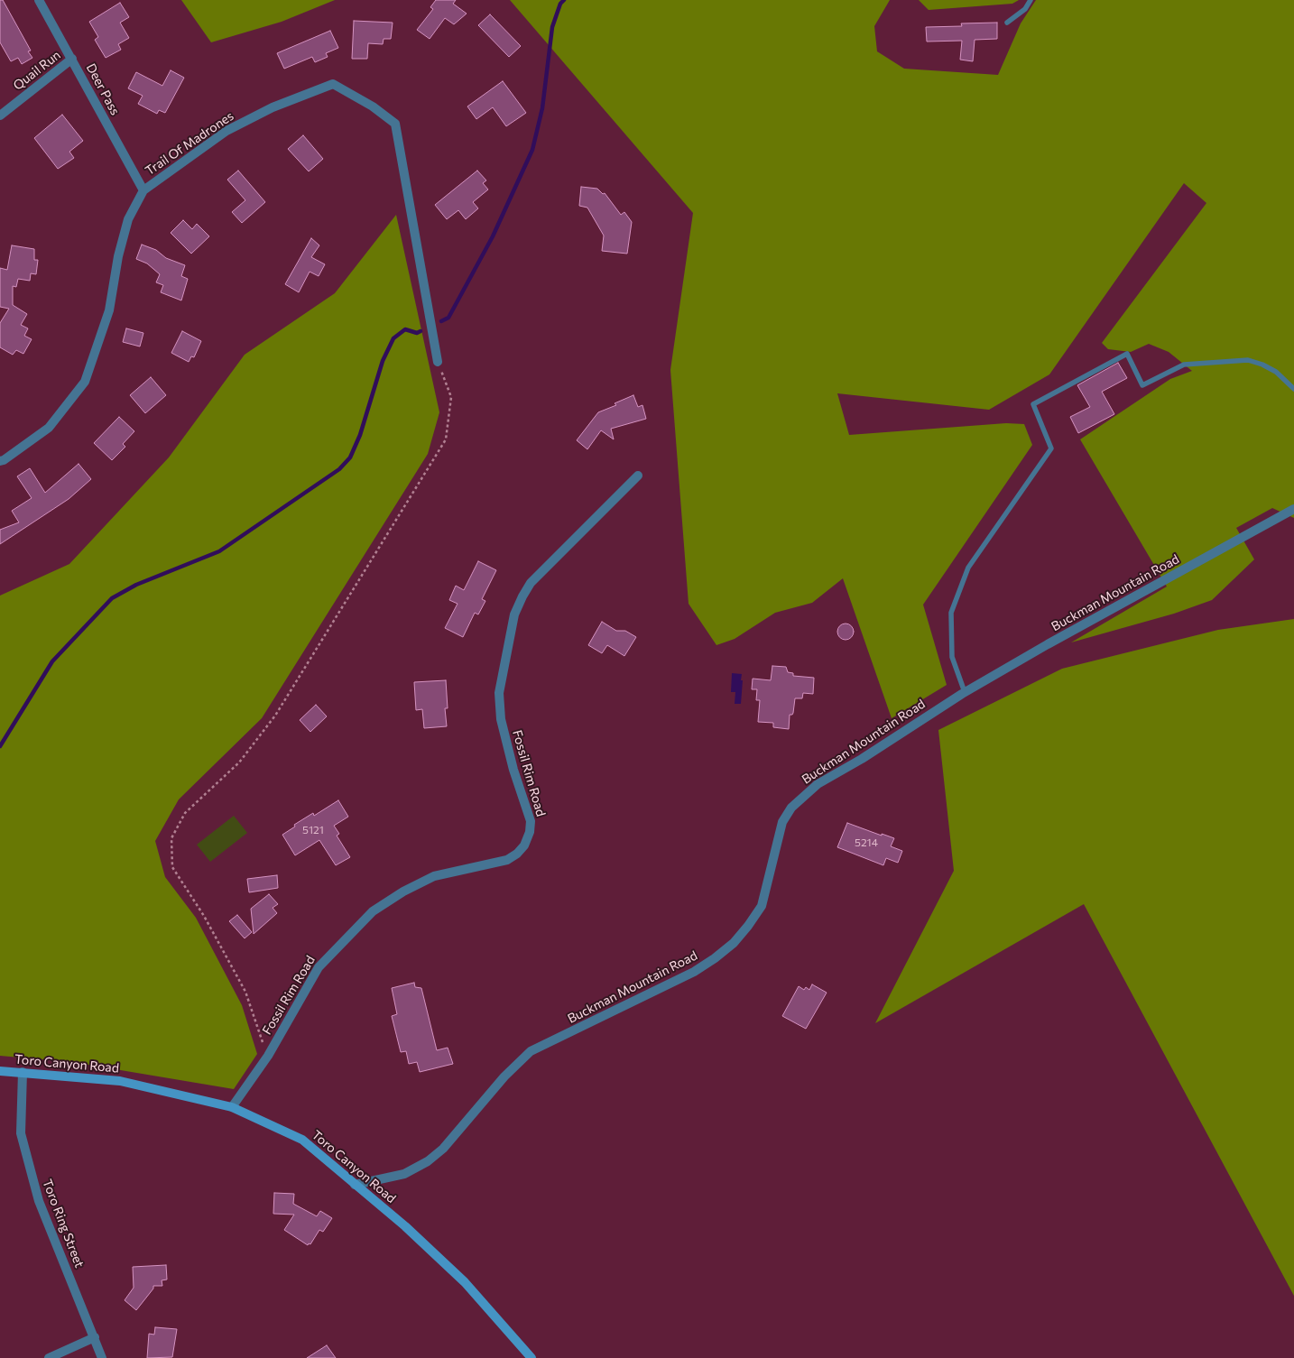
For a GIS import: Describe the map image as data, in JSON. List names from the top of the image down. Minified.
{"streets":{"street":["Quail Run","Deer Pass","Trail Of Madrones","Buckman Mountain Road","Fossil Rim Road","Toro Canyon Road","Toro Ring Street"]},"crossings":[["Quail Run","Deer Pass"],["Deer Pass","Trail Of Madrones"],["Buckman Mountain Road","Toro Canyon Road"],["Fossil Rim Road","Toro Canyon Road"],["Toro Canyon Road","Toro Ring Street"]],"house_numbers":["5121","5214"]}
